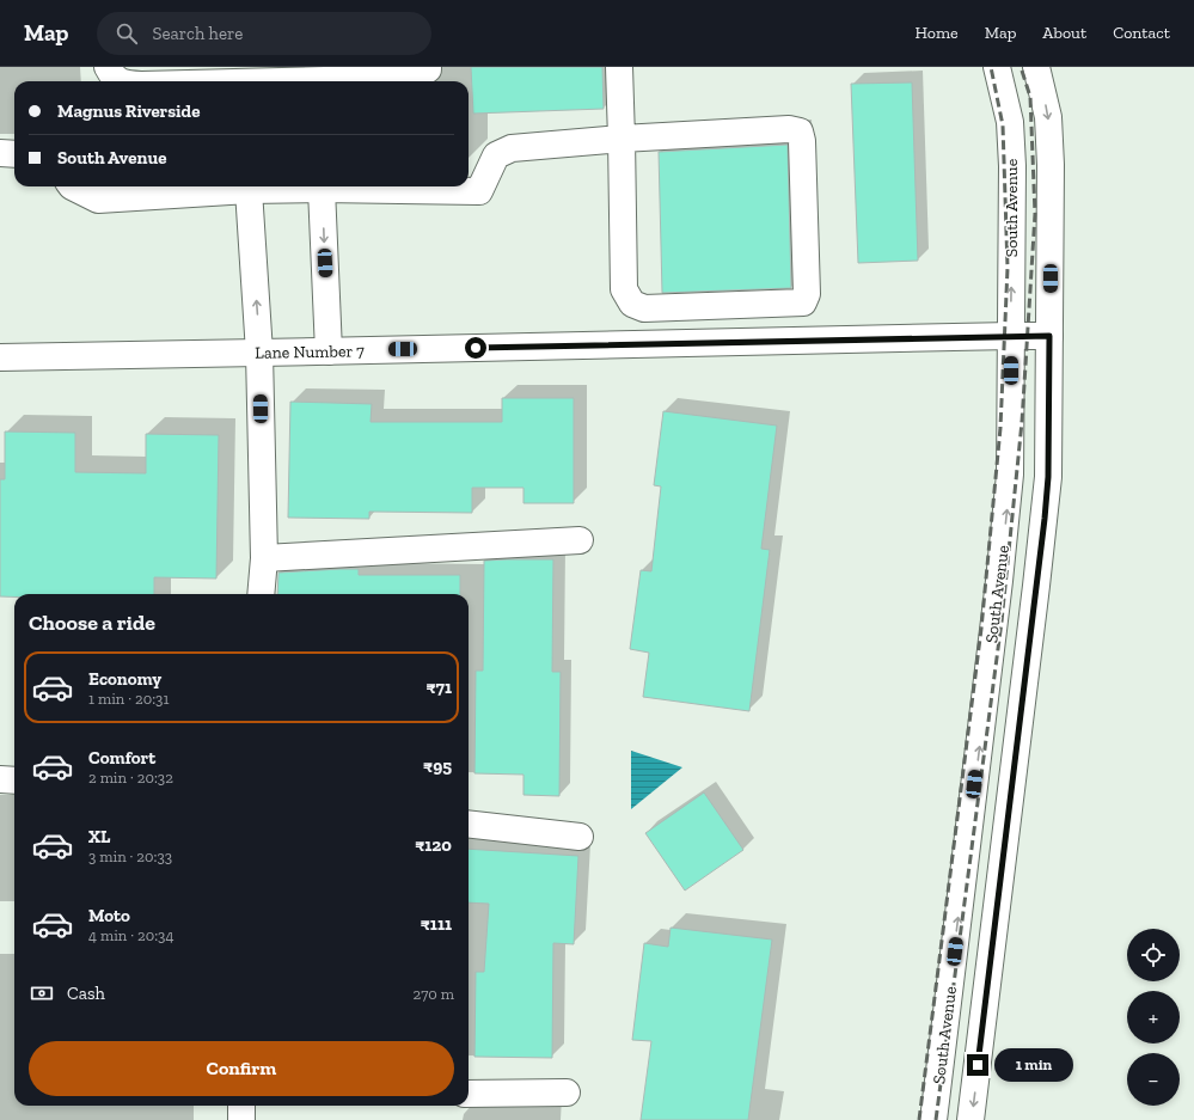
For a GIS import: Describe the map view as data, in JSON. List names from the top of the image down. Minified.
{"streets":{"street":["South Avenue","Lane Number 7"]},"crossings":[["South Avenue","Lane Number 7"]],"page":{"header":"Map","search":"Search here","nav":["Home","Map","About","Contact"],"banner":["Magnus Riverside","South Avenue"],"heading":"Choose a ride","list":[{"name":"Economy","note":"1 min · 20:31","value":"₹71"},{"name":"Comfort","note":"2 min · 20:32","value":"₹95"},{"name":"XL","note":"3 min · 20:33","value":"₹120"},{"name":"Moto","note":"4 min · 20:34","value":"₹111"}],"map_buttons":["+","−"],"pay":["Cash","270 m"],"buttons":"Confirm","bubble":"1 min"}}
